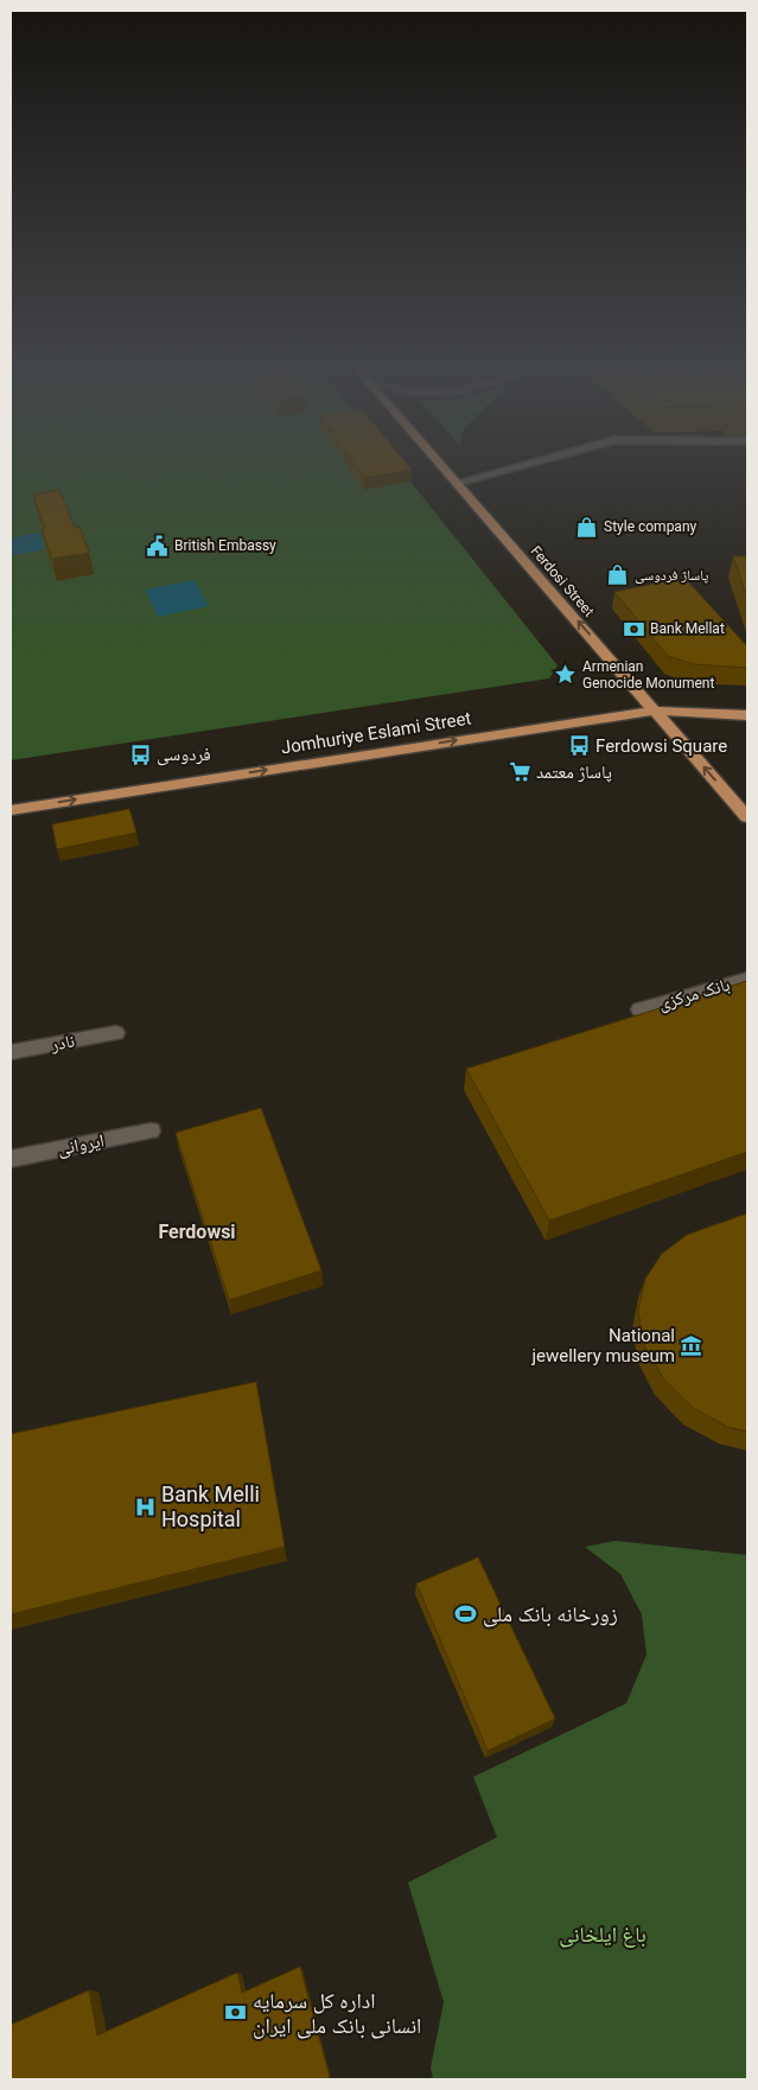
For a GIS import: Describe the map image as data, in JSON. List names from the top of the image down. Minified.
{"streets":{"main road":["Ferdosi Street","Jomhuriye Eslami Street"],"street":["بانک مرکزی","نادر","ایروانی"]},"crossings":[["Ferdosi Street","Jomhuriye Eslami Street"]],"one_way":["Ferdosi Street","Jomhuriye Eslami Street"],"districts":["Ferdowsi"],"parks":["باغ ایلخانی"],"places":{"shop":["Style company","پاساژ فردوسی"],"public building":["British Embassy"],"bank":["Bank Mellat","اداره کل سرمایه انسانی بانک ملی ایران"],"place":["Armenian Genocide Monument"],"bus stop":["Ferdowsi Square","فردوسی"],"supermarket":["پاساژ معتمد"],"museum":["National jewellery museum"],"hospital":["Bank Melli Hospital"],"sports":["زورخانه بانک ملی"]}}
